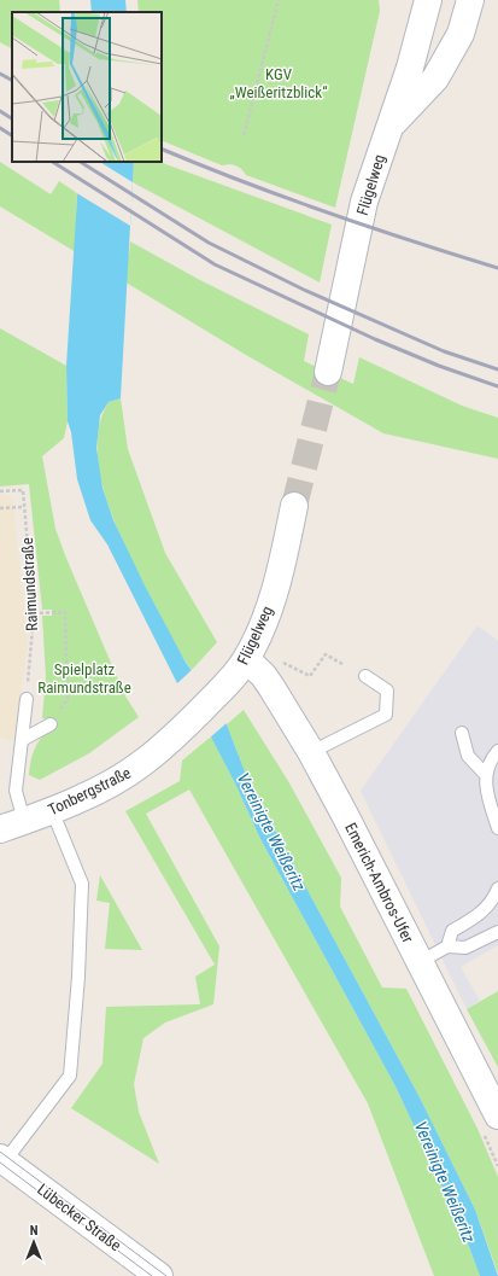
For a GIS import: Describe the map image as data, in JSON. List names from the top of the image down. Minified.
{"streets":{"main road":["Flügelweg","Tonbergstraße","Emerich-Ambros-Ufer","Lübecker Straße"],"path":["Raimundstraße"]},"crossings":[["Flügelweg","Tonbergstraße"],["Flügelweg","Emerich-Ambros-Ufer"]],"water":["Vereinigte Weißeritz"],"parks":["KGV „Weißeritzblick“","Spielplatz Raimundstraße"],"north":"top"}
